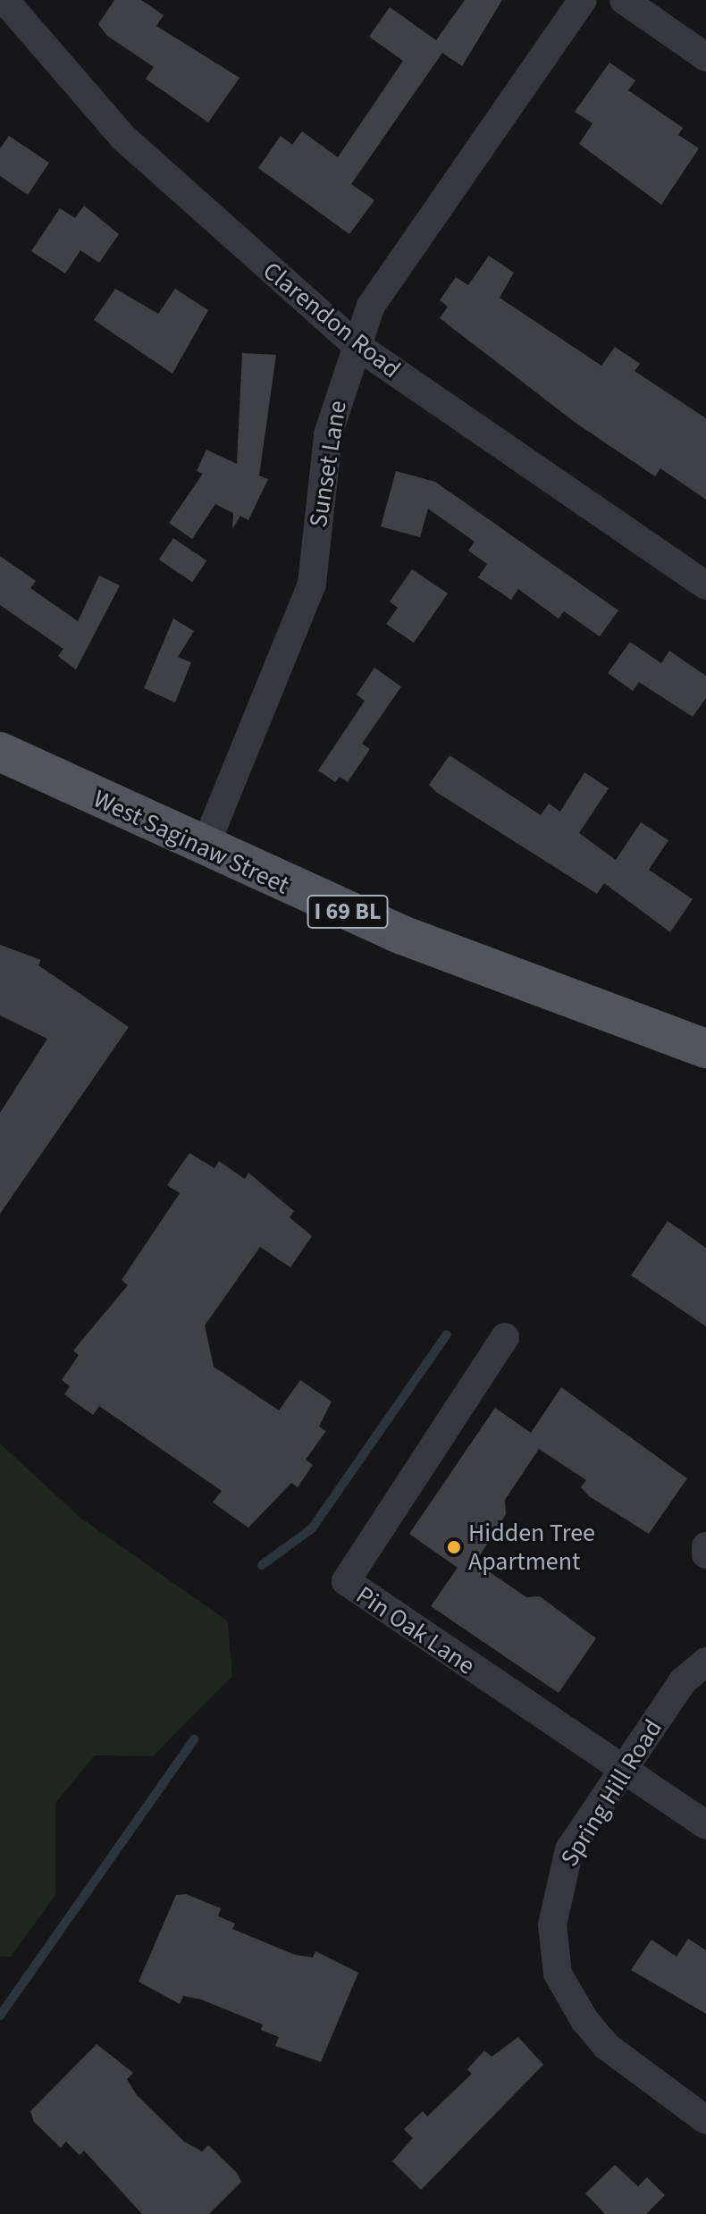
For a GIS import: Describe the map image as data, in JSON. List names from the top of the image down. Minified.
{"streets":{"main road":["West Saginaw Street","I 69 BL"],"street":["Clarendon Road","Sunset Lane","Pin Oak Lane","Spring Hill Road"]},"crossings":[["Clarendon Road","Sunset Lane"],["Sunset Lane","West Saginaw Street"],["Pin Oak Lane","Spring Hill Road"]],"places":["Hidden Tree Apartment"]}
